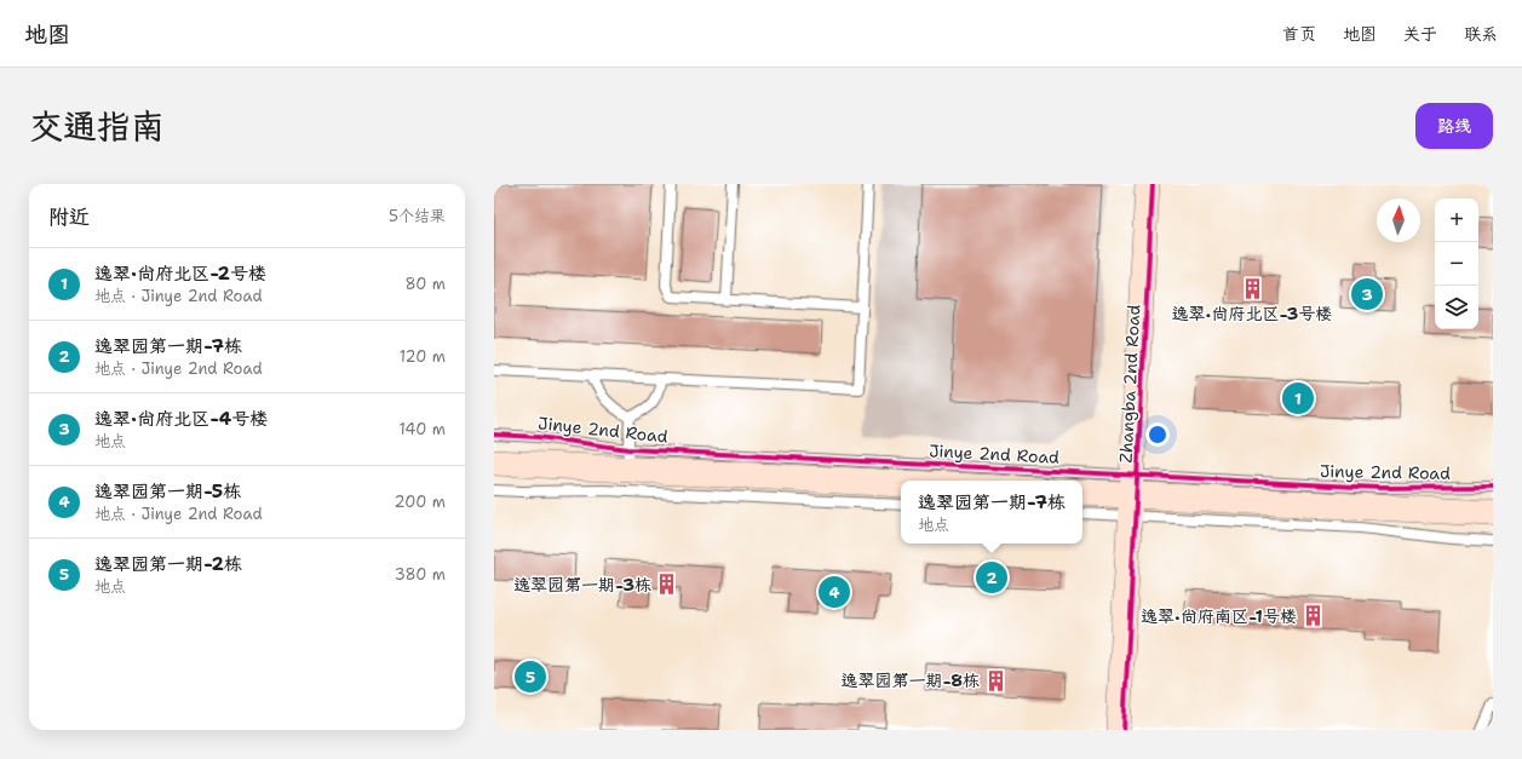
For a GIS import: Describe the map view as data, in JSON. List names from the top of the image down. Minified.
{"streets":{"main road":["Zhangba 2nd Road","Jinye 2nd Road"]},"crossings":[["Zhangba 2nd Road","Jinye 2nd Road"]],"places":{"building":["逸翠·尚府北区-3号楼","逸翠园第一期-3栋","逸翠·尚府南区-1号楼","逸翠园第一期-8栋"]},"north":"top","page":{"header":"地图","nav":["首页","地图","关于","联系"],"title":"交通指南","buttons":"路线","heading":["附近","5个结果"],"map_buttons":["+","−"],"list":[{"mark":"1","name":"逸翠·尚府北区-2号楼","note":"地点 · Jinye 2nd Road","value":"80 m"},{"mark":"2","name":"逸翠园第一期-7栋","note":"地点 · Jinye 2nd Road","value":"120 m"},{"mark":"3","name":"逸翠·尚府北区-4号楼","note":"地点","value":"140 m"},{"mark":"4","name":"逸翠园第一期-5栋","note":"地点 · Jinye 2nd Road","value":"200 m"},{"mark":"5","name":"逸翠园第一期-2栋","note":"地点","value":"380 m"}],"pins":["3","1","2","4","5"],"popup":["逸翠园第一期-7栋","地点"]}}
